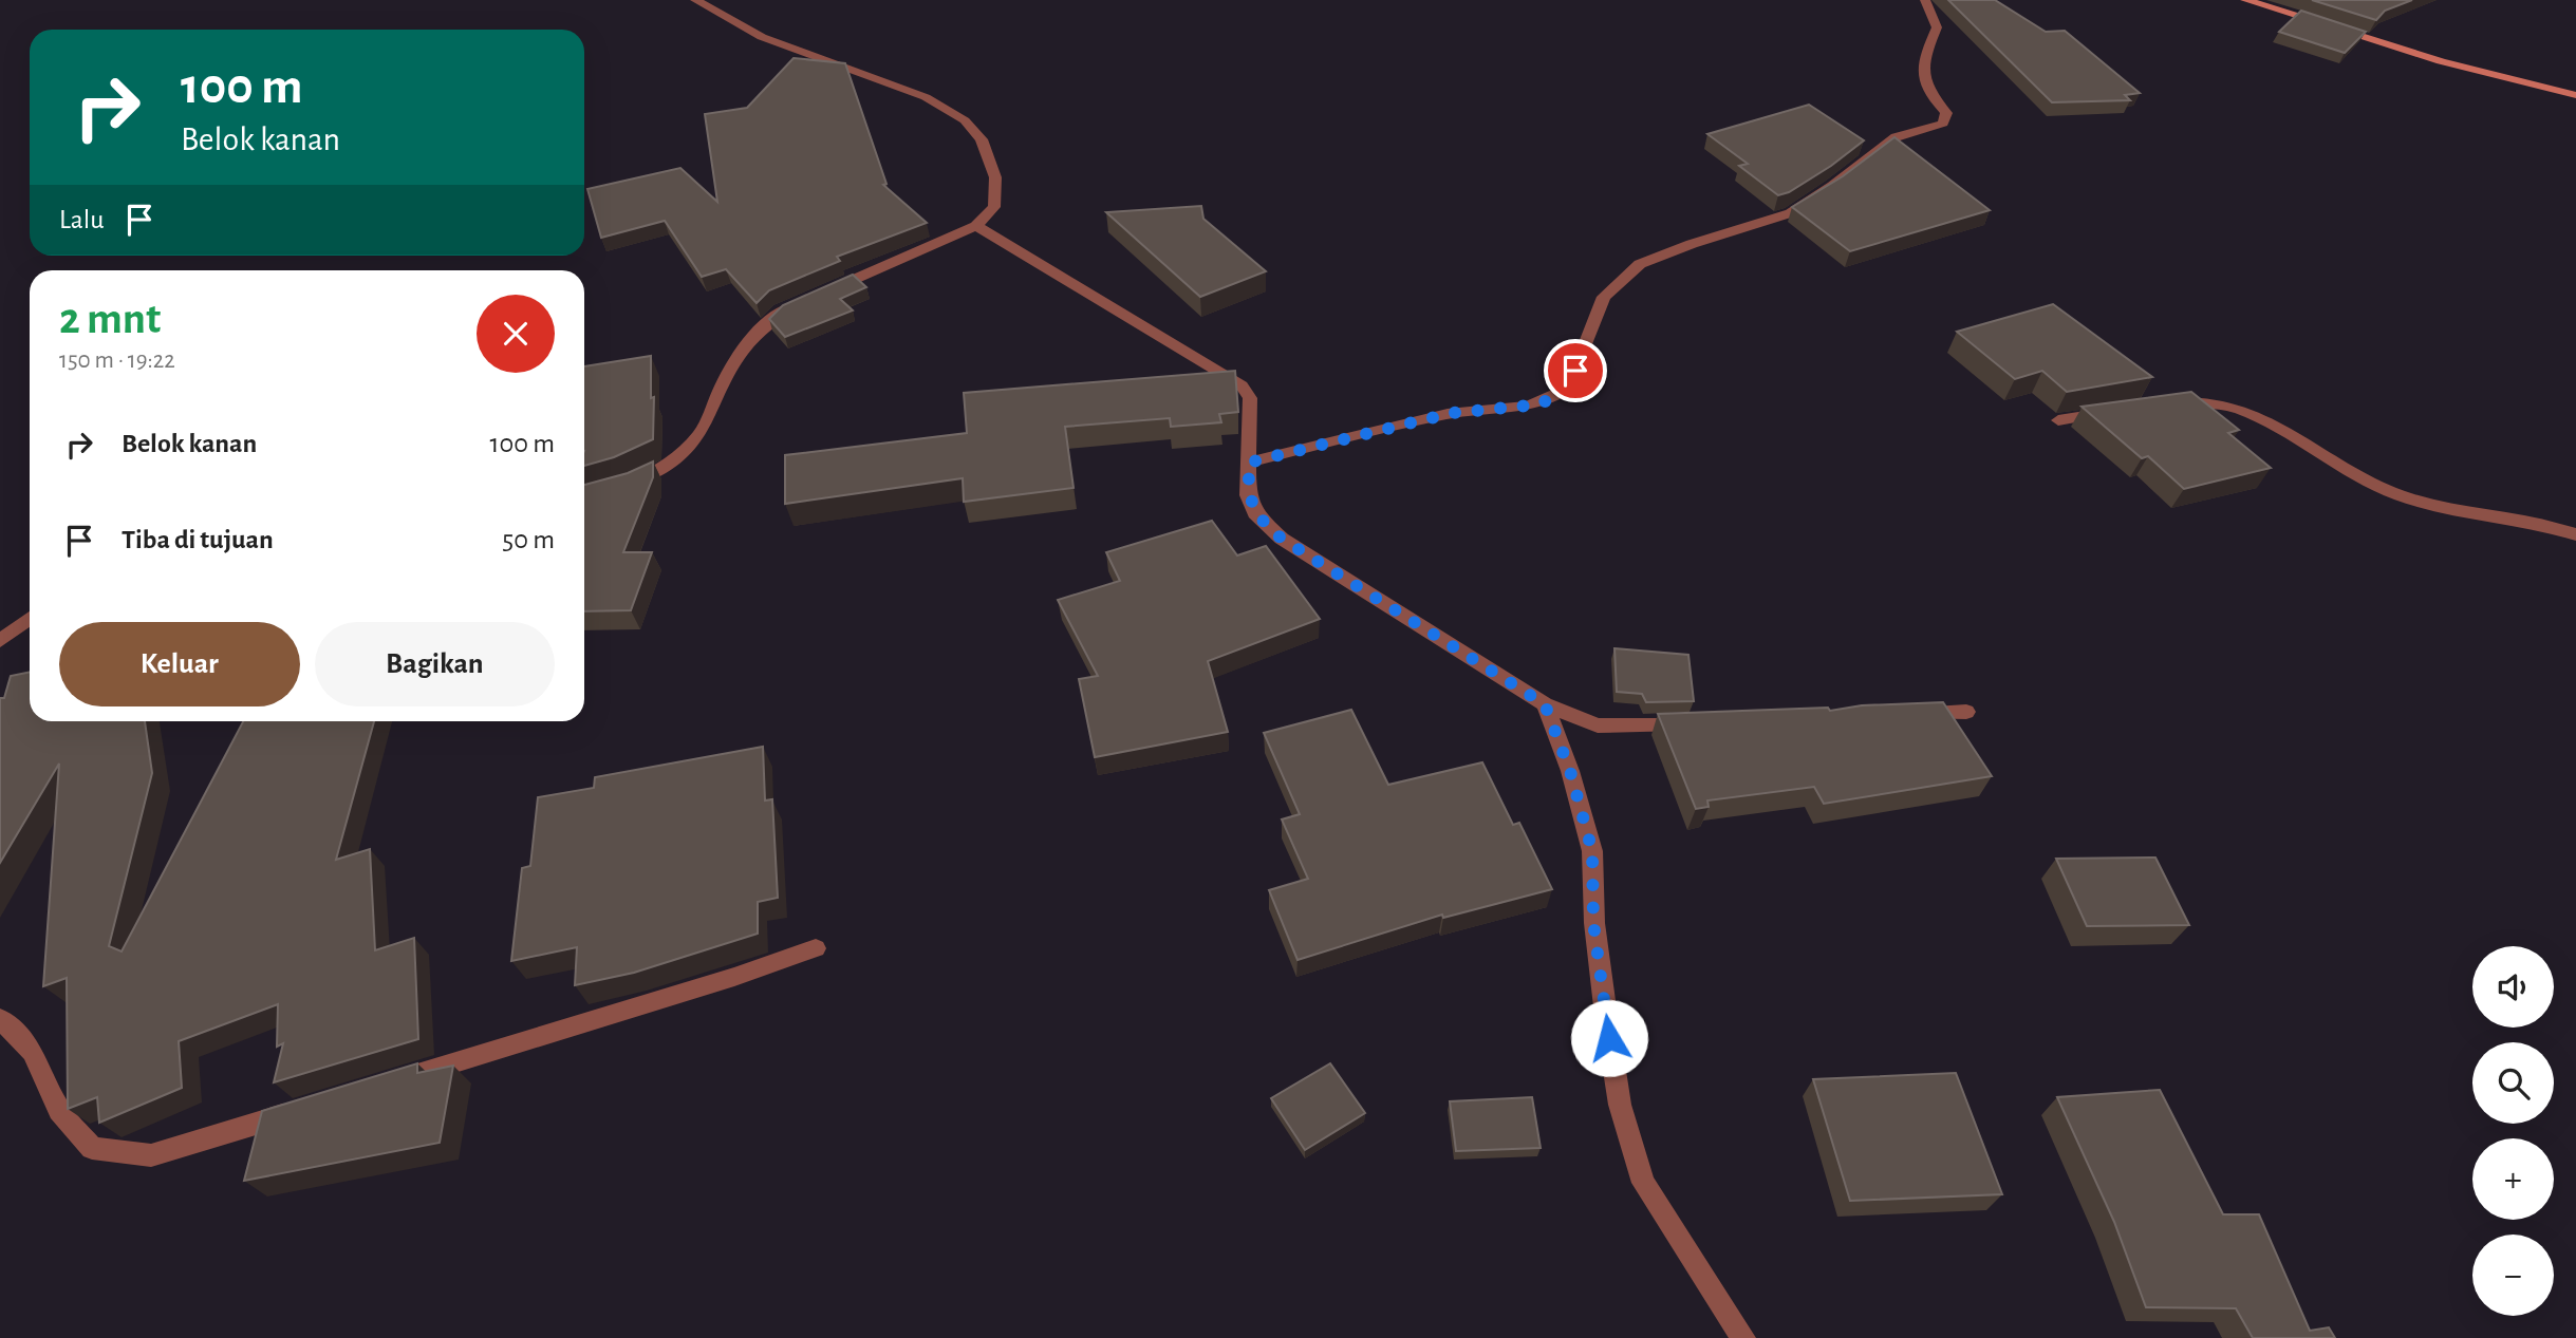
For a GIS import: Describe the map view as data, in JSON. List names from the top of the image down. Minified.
{"page":{"turn":["100 m","Belok kanan"],"then":"Lalu","heading":["2 mnt","150 m · 19:22"],"list":[{"name":"Belok kanan","value":"100 m"},{"name":"Tiba di tujuan","value":"50 m"}],"buttons":["Keluar","Bagikan"],"map_buttons":["+","−"]}}
